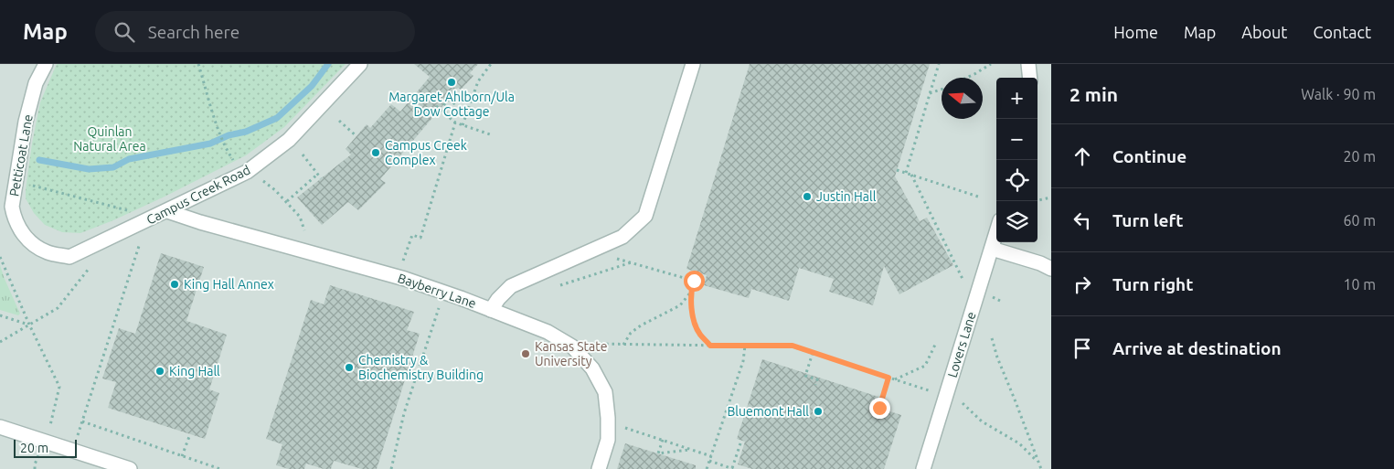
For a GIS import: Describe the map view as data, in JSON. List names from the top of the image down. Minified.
{"streets":{"street":["Petticoat Lane","Campus Creek Road","Bayberry Lane","Lovers Lane"]},"crossings":[["Petticoat Lane","Campus Creek Road"],["Campus Creek Road","Bayberry Lane"]],"parks":["Quinlan Natural Area"],"places":["Margaret Ahlborn/Ula Dow Cottage","Campus Creek Complex","Justin Hall","King Hall Annex","Kansas State University","Chemistry & Biochemistry Building","King Hall","Bluemont Hall"],"scale_bar":"20 m","north":"left","page":{"header":"Map","search":"Search here","nav":["Home","Map","About","Contact"],"heading":["2 min","Walk · 90 m"],"map_buttons":["+","−"],"list":[["Continue","20 m"],["Turn left","60 m"],["Turn right","10 m"],"Arrive at destination"],"scale":"20 m"}}
